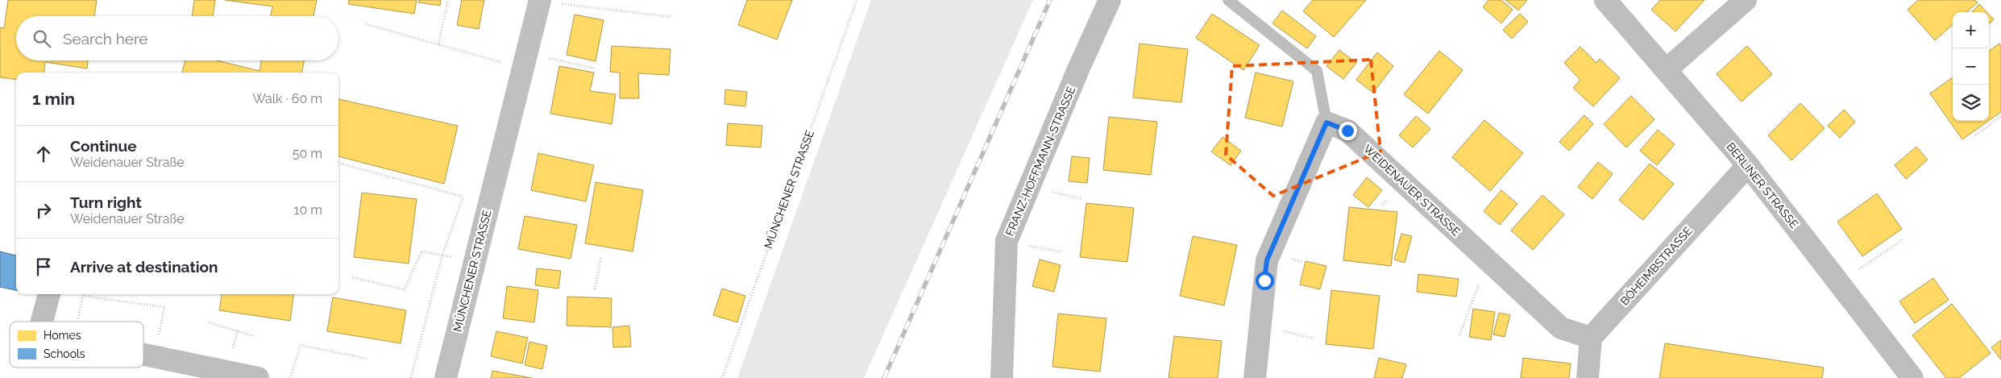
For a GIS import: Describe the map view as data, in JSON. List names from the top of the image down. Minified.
{"streets":{"main road":["MÜNCHENER STRASSE"],"street":["FRANZ-HOFFMANN-STRASSE","BERLINER STRASSE","WEIDENAUER STRASSE","BÖHEIMBSTRASSE"]},"crossings":[["BERLINER STRASSE","BÖHEIMBSTRASSE"],["WEIDENAUER STRASSE","BÖHEIMBSTRASSE"]],"legend":["Homes","Schools"],"page":{"map_buttons":["+","−"],"search":"Search here","heading":["1 min","Walk · 60 m"],"list":[["Continue","Weidenauer Straße","50 m"],["Turn right","Weidenauer Straße","10 m"],"Arrive at destination"]}}
